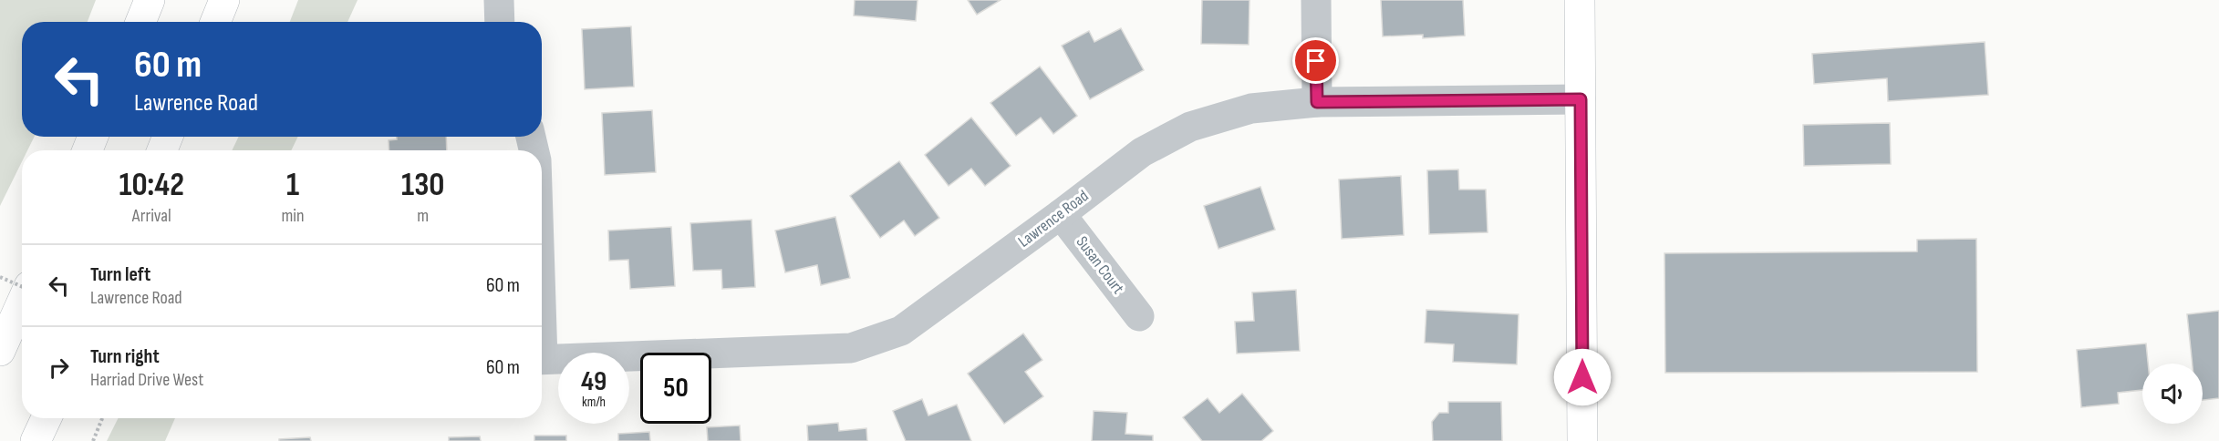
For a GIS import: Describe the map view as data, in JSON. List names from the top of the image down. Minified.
{"streets":{"street":["Lawrence Road","Susan Court"]},"crossings":[["Lawrence Road","Susan Court"]],"page":{"turn":["60 m","Lawrence Road"],"eta":["10:42","Arrival","1","min","130","m"],"list":[{"name":"Turn left","note":"Lawrence Road","value":"60 m"},{"name":"Turn right","note":"Harriad Drive West","value":"60 m"}],"speed":"49 km/h","limit":"50"}}
